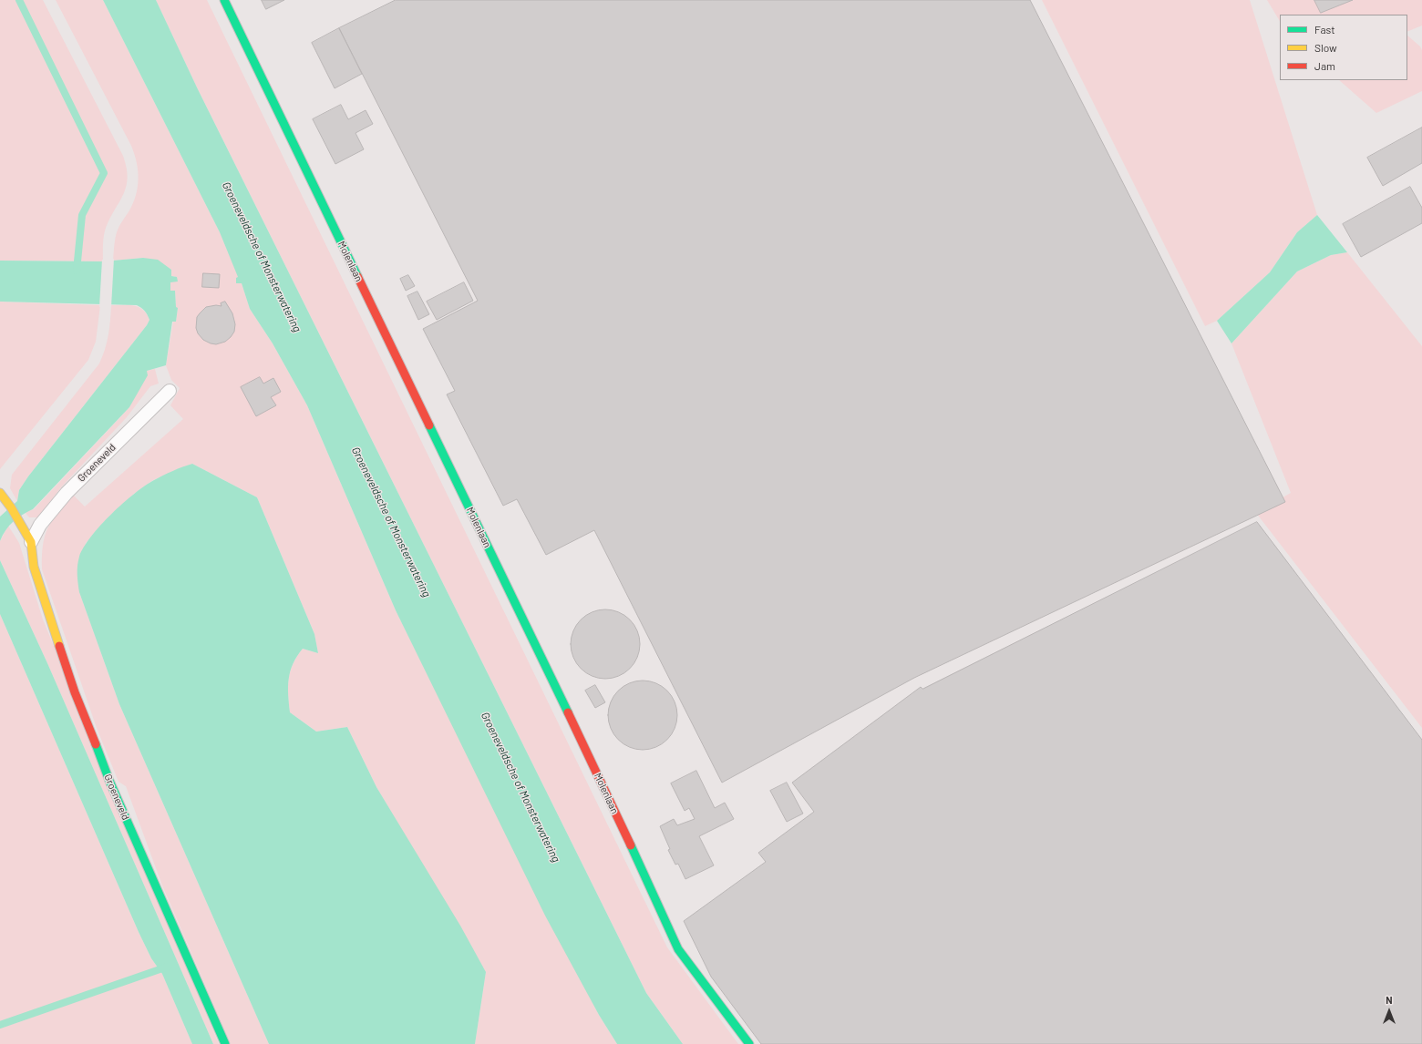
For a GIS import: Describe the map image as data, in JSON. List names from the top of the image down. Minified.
{"streets":{"street":["Molenlaan","Groeneveld"]},"water":["Groeneveldsche of Monsterwatering"],"legend":["Fast","Slow","Jam"],"north":"top"}
